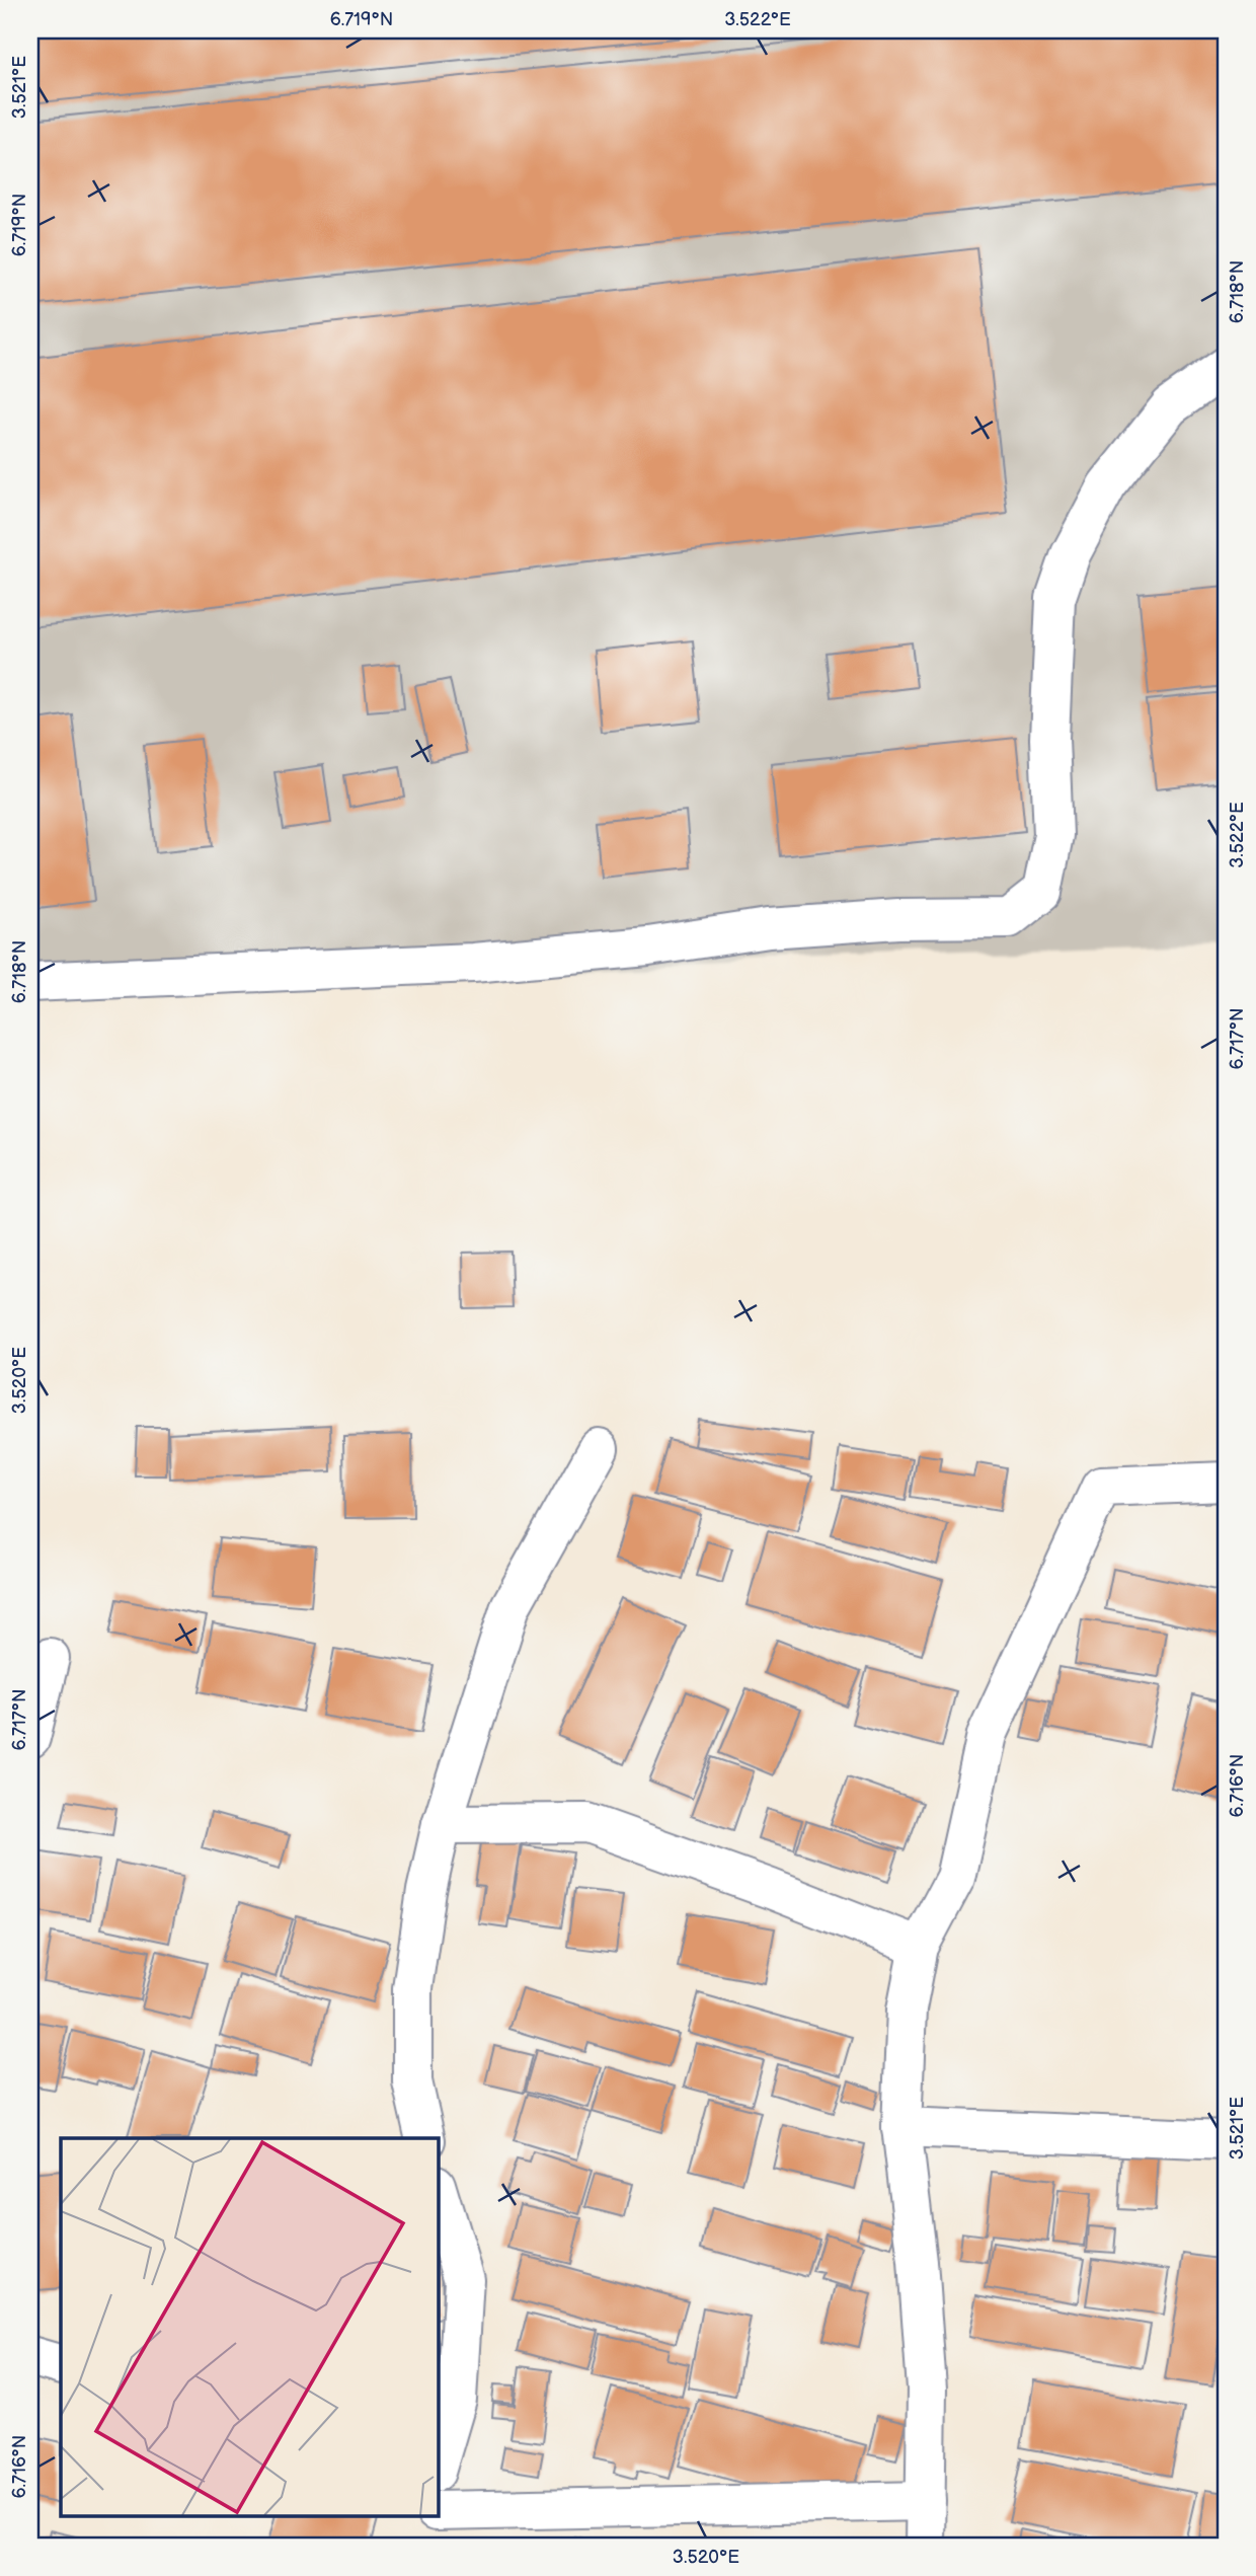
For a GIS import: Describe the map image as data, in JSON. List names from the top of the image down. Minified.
{"coordinates":["6.719°N","3.522°E","3.521°E","6.718°N","6.717°N","3.520°E","6.716°N"]}
